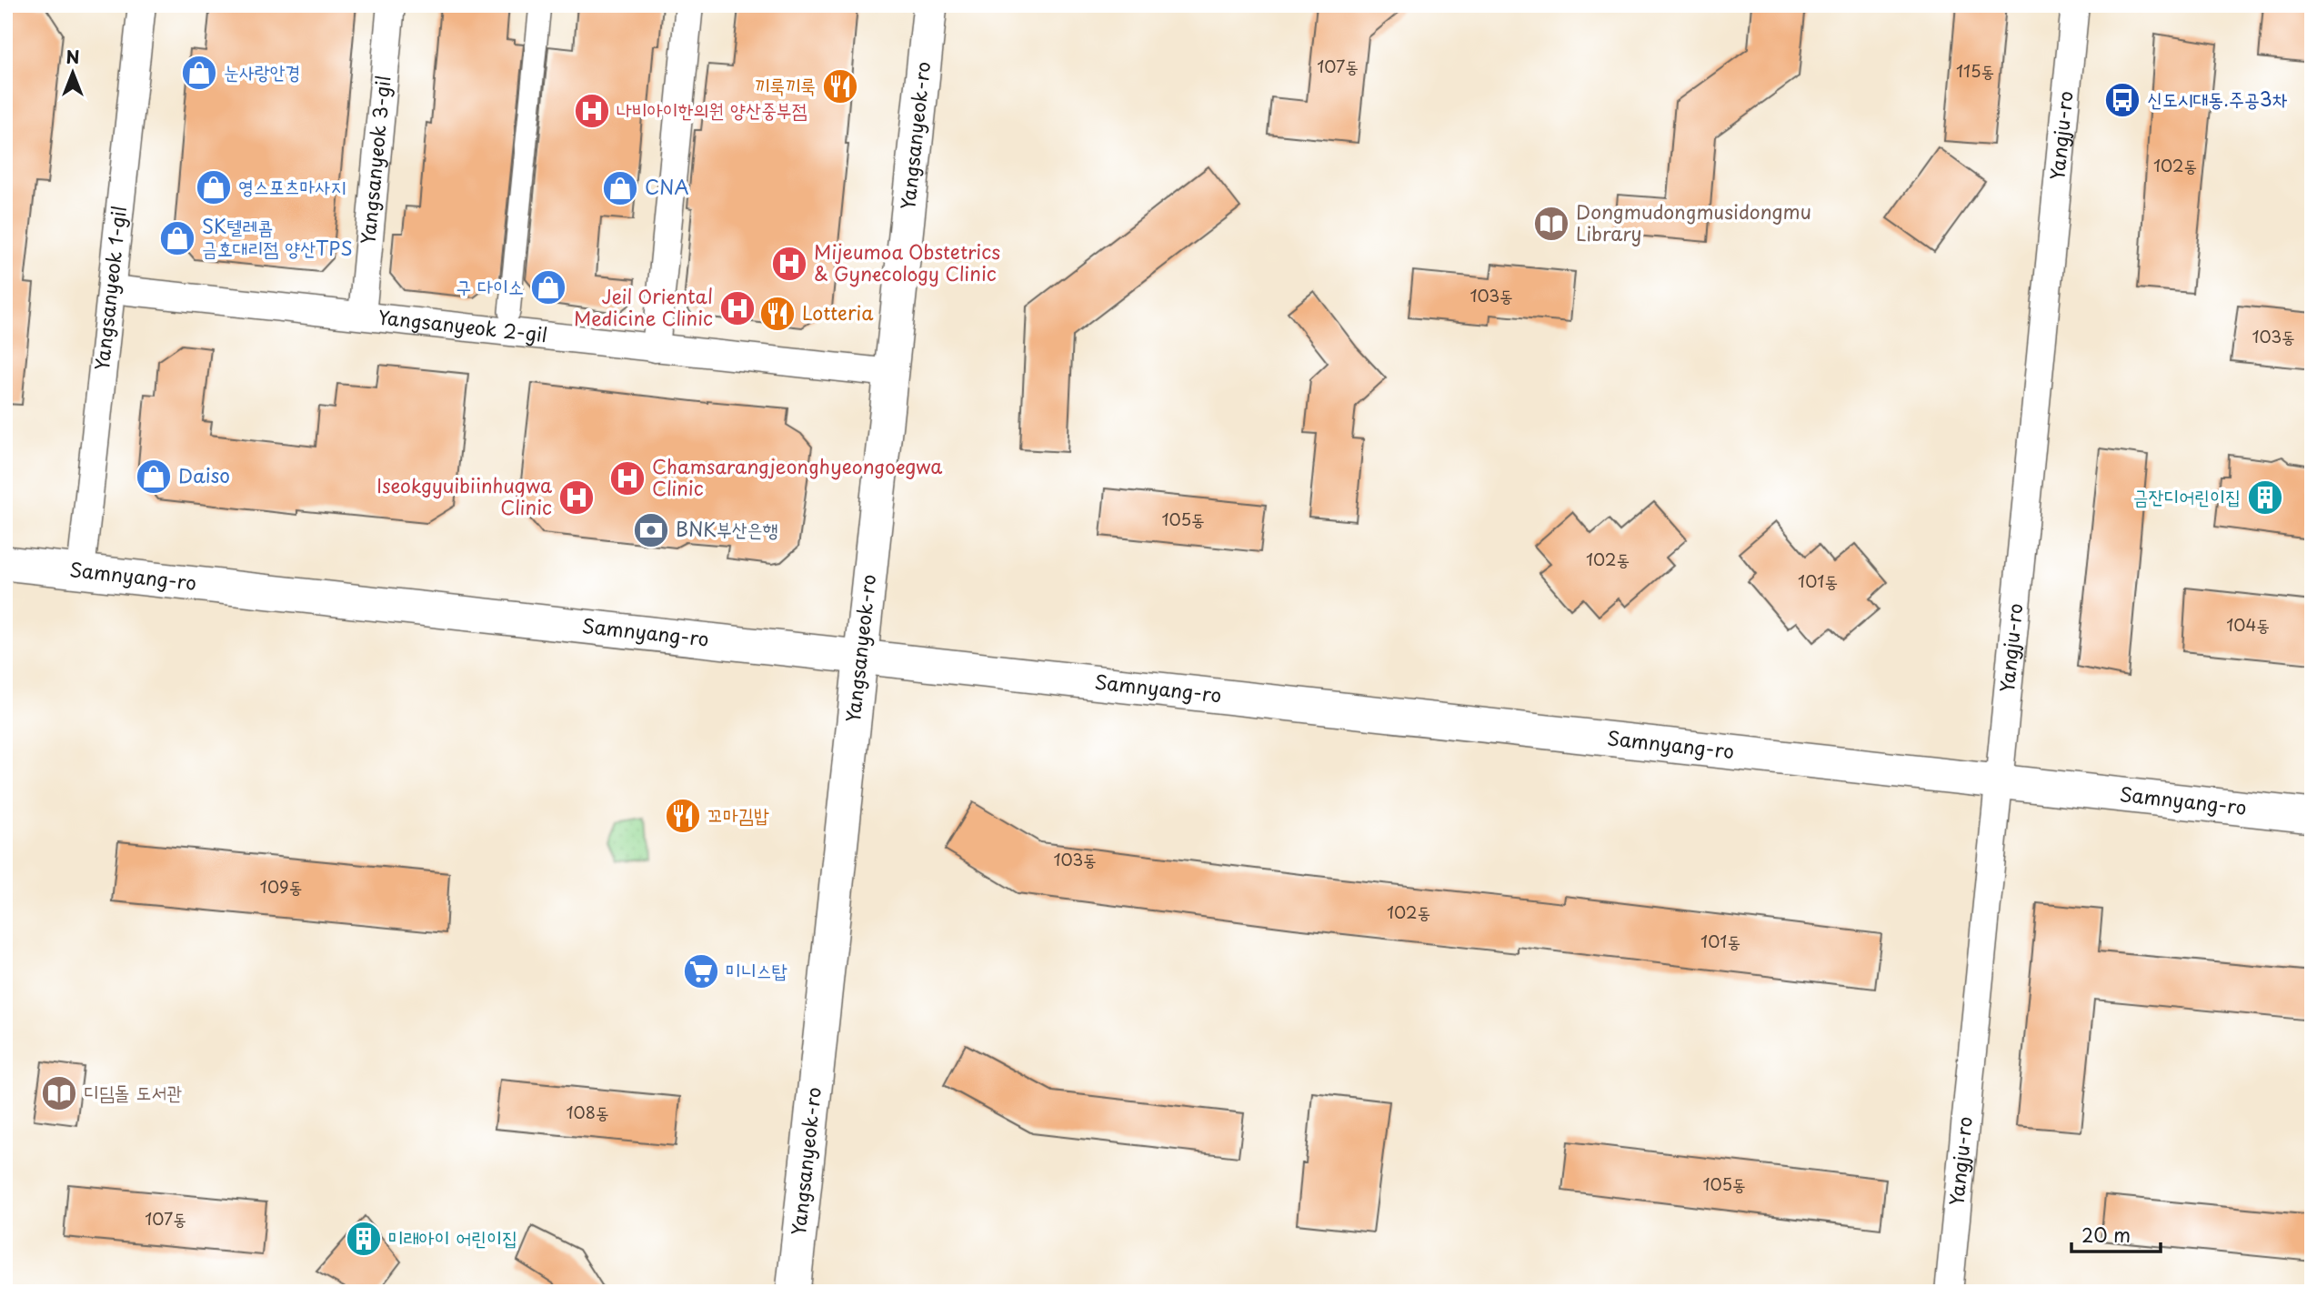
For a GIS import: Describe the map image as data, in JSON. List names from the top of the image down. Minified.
{"streets":{"street":["Yangsanyeok-ro","Yangju-ro","Yangsanyeok 3-gil","Yangsanyeok 1-gil","Yangsanyeok 2-gil","Samnyang-ro"]},"crossings":[["Yangsanyeok-ro","Yangsanyeok 2-gil"],["Yangsanyeok-ro","Samnyang-ro"],["Yangju-ro","Samnyang-ro"],["Yangsanyeok 3-gil","Yangsanyeok 2-gil"],["Yangsanyeok 1-gil","Yangsanyeok 2-gil"],["Yangsanyeok 1-gil","Samnyang-ro"]],"places":{"shop":["눈사랑안경","영스포츠마사지","CNA","SK텔레콤 금호대리점 양산TPS","구 다이소","Daiso"],"restaurant":["끼룩끼룩","Lotteria","꼬마김밥"],"bus stop":["신도시대동.주공3차"],"hospital":["나비아이한의원 양산중부점","Mijeumoa Obstetrics & Gynecology Clinic","Jeil Oriental Medicine Clinic","Chamsarangjeonghyeongoegwa Clinic","Iseokgyuibiinhugwa Clinic"],"library":["Dongmudongmusidongmu Library","디딤돌 도서관"],"building":["금잔디어린이집","미래아이 어린이집"],"bank":["BNK부산은행"],"supermarket":["미니스탑"]},"house_numbers":["107동","115동","102동","103동","103동","105동","102동","101동","104동","103동","109동","102동","101동","108동","105동","107동"],"scale_bar":"20 m","north":"top"}
